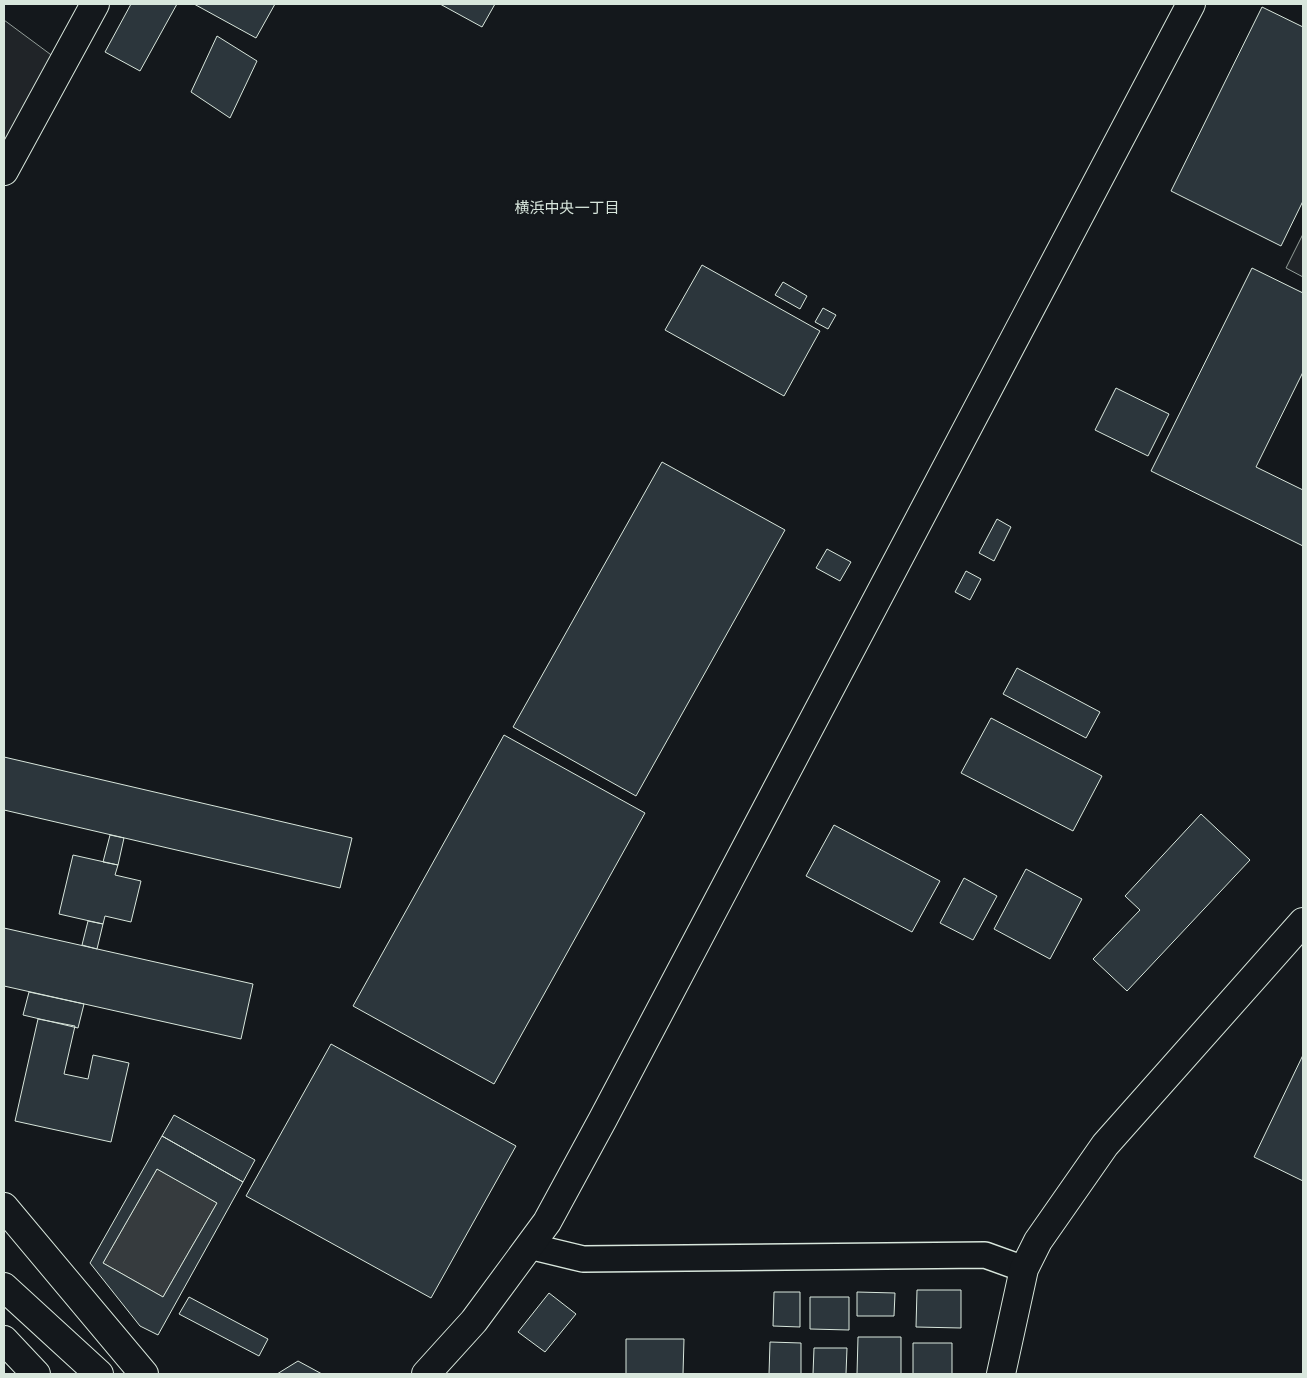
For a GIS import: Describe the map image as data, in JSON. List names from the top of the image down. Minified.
{"districts":["横浜中央一丁目"]}
